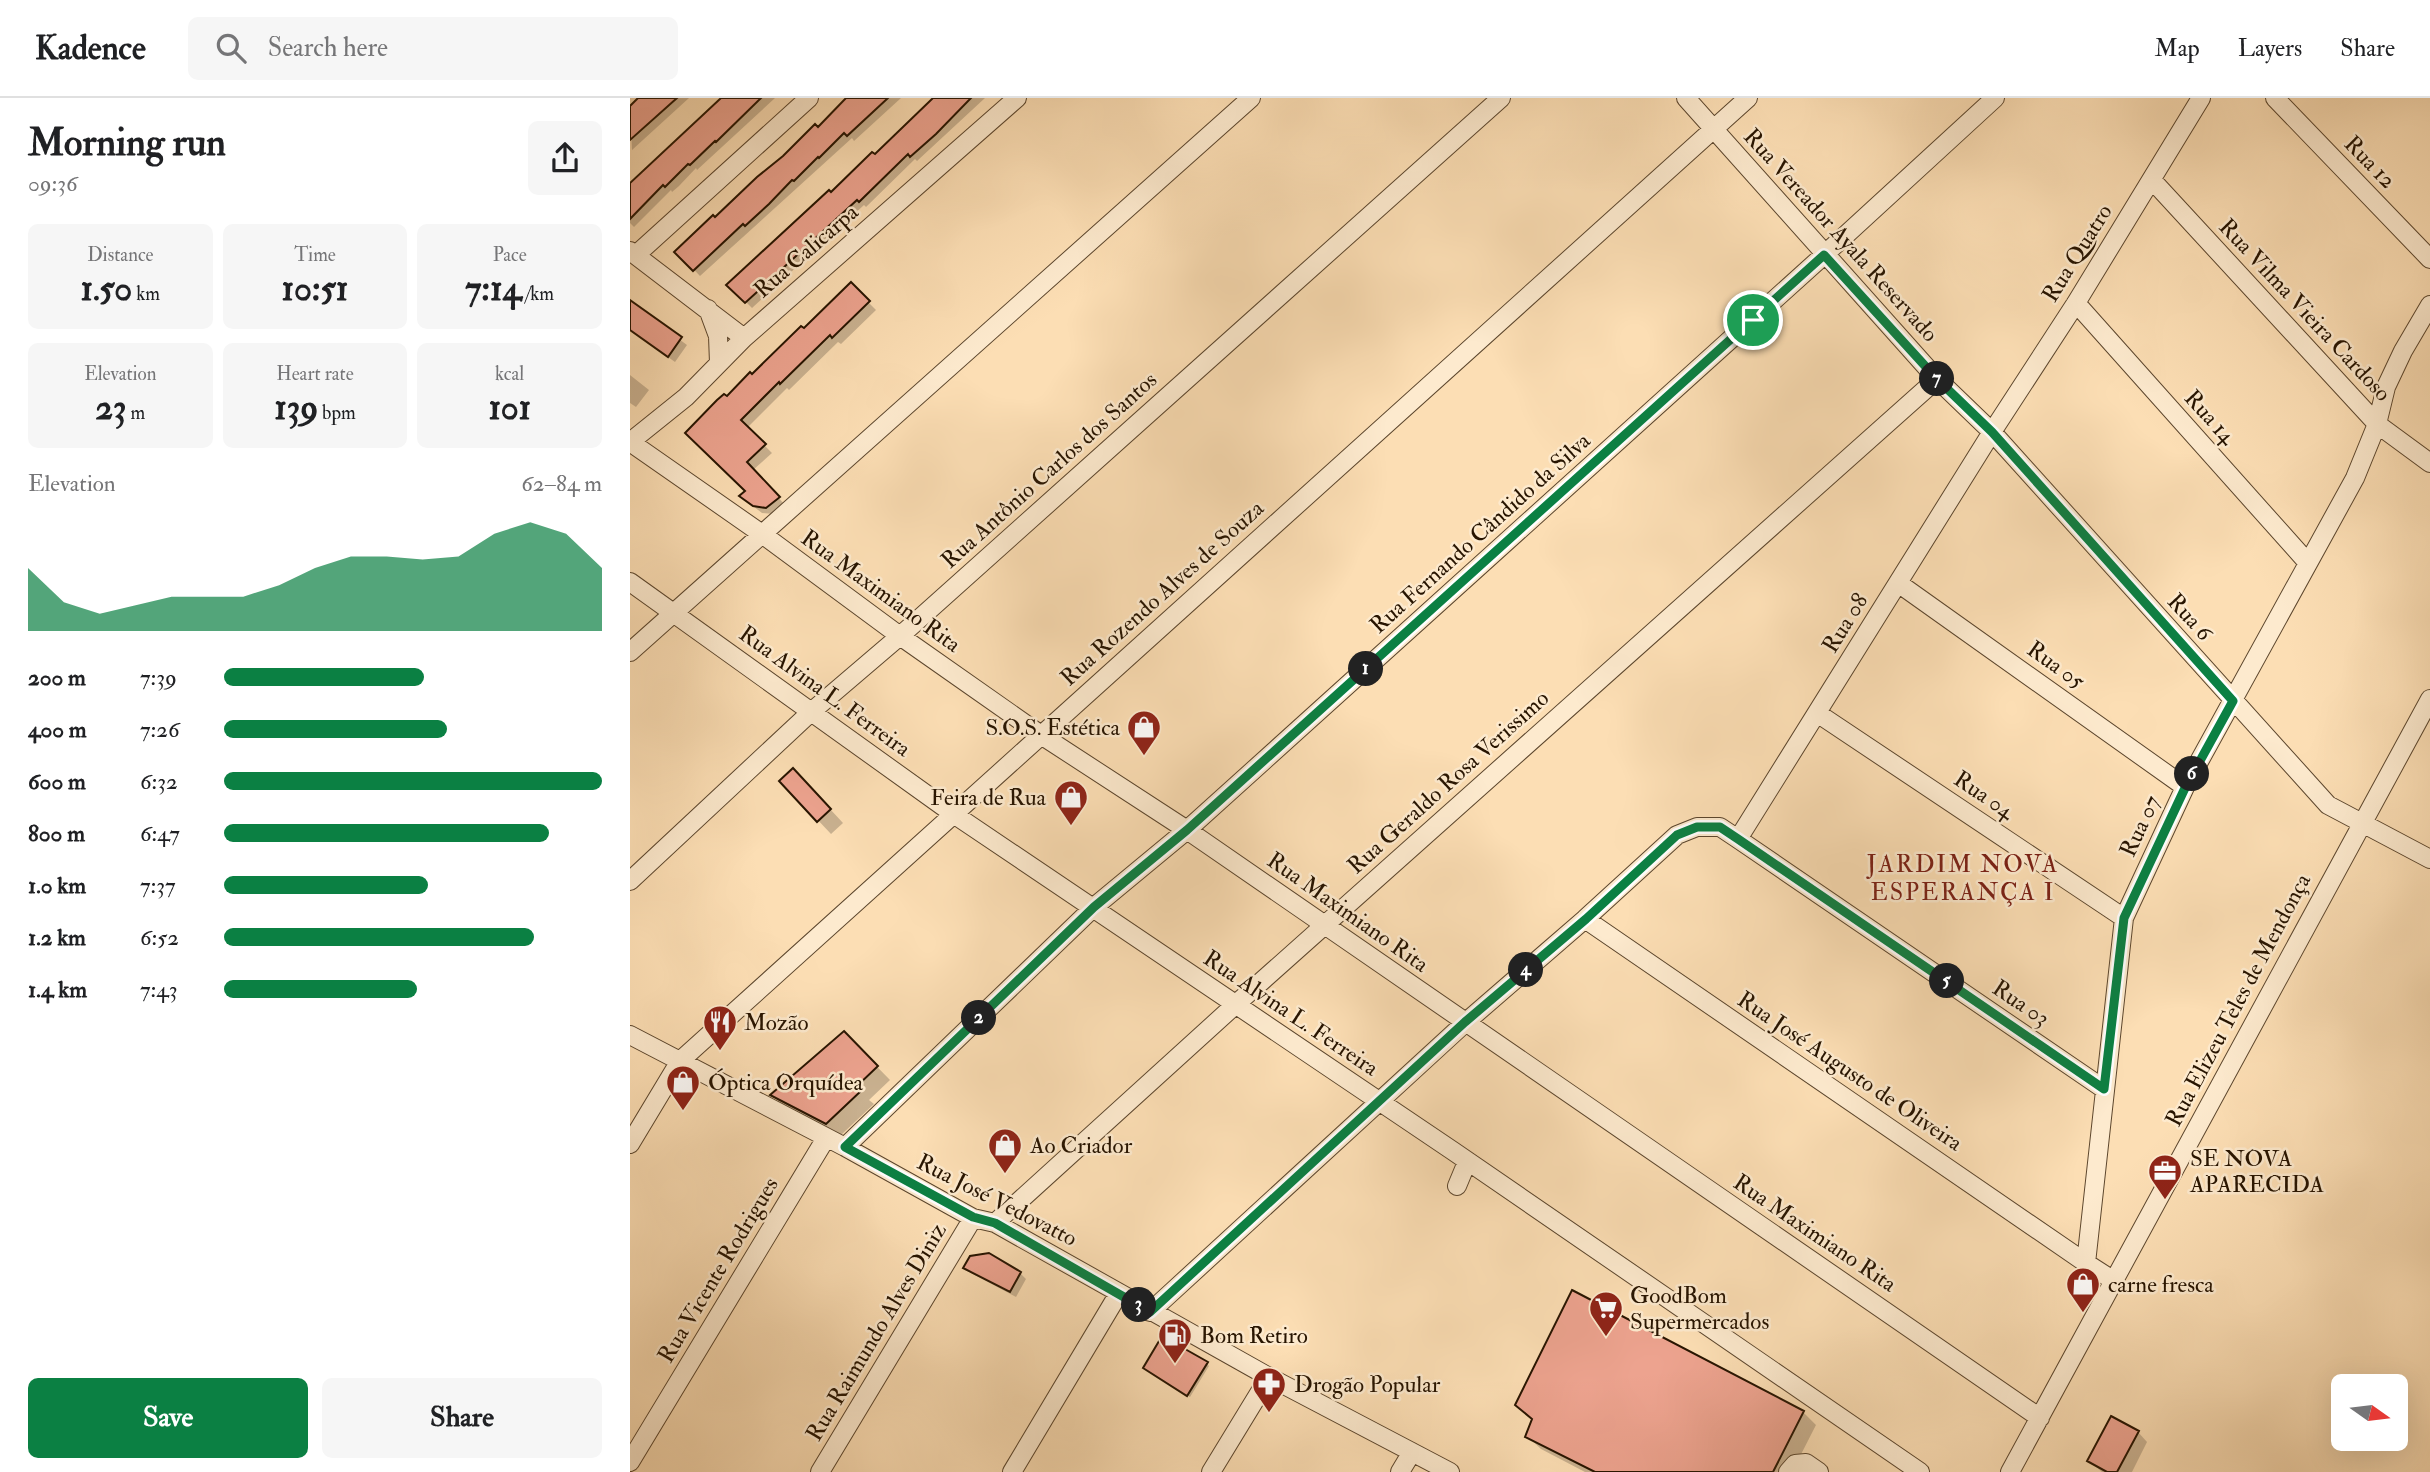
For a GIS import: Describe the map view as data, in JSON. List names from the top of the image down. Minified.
{"streets":{"street":["Rua 12","Rua Vereador Ayala Reservado","Rua Calicarpa","Rua Quatro","Rua Vilma Vieira Cardoso","Rua 14","Rua Antônio Carlos dos Santos","Rua Fernando Cândido da Silva","Rua Maximiano Rita","Rua Rozendo Alves de Souza","Rua 6","Rua 08","Rua 05","Rua Alvina L. Ferreira","Rua Geraldo Rosa Verissimo","Rua 04","Rua 07","Rua Elizeu Teles de Mendonça","Rua 03","Rua José Augusto de Oliveira","Rua José Vedovatto","Rua Vicente Rodrigues","Rua Raimundo Alves Diniz"]},"crossings":[["Rua Vereador Ayala Reservado","Rua Quatro"],["Rua Vereador Ayala Reservado","Rua Fernando Cândido da Silva"],["Rua Vereador Ayala Reservado","Rua Rozendo Alves de Souza"],["Rua Vereador Ayala Reservado","Rua 6"],["Rua Vereador Ayala Reservado","Rua 08"],["Rua Vereador Ayala Reservado","Rua Geraldo Rosa Verissimo"],["Rua Calicarpa","Rua Maximiano Rita"],["Rua Quatro","Rua Vilma Vieira Cardoso"],["Rua Quatro","Rua 14"],["Rua Quatro","Rua 6"],["Rua Quatro","Rua 08"],["Rua Vilma Vieira Cardoso","Rua 07"],["Rua 14","Rua 07"],["Rua Antônio Carlos dos Santos","Rua Maximiano Rita"],["Rua Antônio Carlos dos Santos","Rua Alvina L. Ferreira"],["Rua Fernando Cândido da Silva","Rua Maximiano Rita"],["Rua Fernando Cândido da Silva","Rua Alvina L. Ferreira"],["Rua Fernando Cândido da Silva","Rua José Vedovatto"],["Rua Maximiano Rita","Rua Rozendo Alves de Souza"],["Rua Maximiano Rita","Rua Geraldo Rosa Verissimo"],["Rua Maximiano Rita","Rua Elizeu Teles de Mendonça"],["Rua Maximiano Rita","Rua 03"],["Rua Rozendo Alves de Souza","Rua Alvina L. Ferreira"],["Rua Rozendo Alves de Souza","Rua José Vedovatto"],["Rua 6","Rua 08"],["Rua 6","Rua 07"],["Rua 6","Rua Elizeu Teles de Mendonça"],["Rua 08","Rua 05"],["Rua 08","Rua 04"],["Rua 08","Rua 03"],["Rua 05","Rua 07"],["Rua Alvina L. Ferreira","Rua Geraldo Rosa Verissimo"],["Rua Alvina L. Ferreira","Rua 03"],["Rua Geraldo Rosa Verissimo","Rua José Vedovatto"],["Rua 04","Rua 07"],["Rua 07","Rua 03"],["Rua 07","Rua José Augusto de Oliveira"],["Rua 03","Rua José Augusto de Oliveira"],["Rua 03","Rua José Vedovatto"],["Rua José Vedovatto","Rua Vicente Rodrigues"],["Rua José Vedovatto","Rua Raimundo Alves Diniz"]],"districts":["JARDIM NOVA ESPERANÇA I"],"places":{"shop":["S.O.S. Estética","Feira de Rua","Óptica Orquídea","Ao Criador","carne fresca"],"restaurant":["Mozão"],"office":["SE NOVA APARECIDA"],"supermarket":["GoodBom Supermercados"],"fuel station":["Bom Retiro"],"pharmacy":["Drogão Popular"]},"north":"right","page":{"header":"Kadence","search":"Search here","nav":["Map","Layers","Share"],"heading":["Morning run","09:36"],"stats":[["Distance","1.50 km"],["Time","10:51"],["Pace","7:14 /km"],["Elevation","23 m"],["Heart rate","139 bpm"],["kcal","101"]],"pins":["7","1","6","4","5","2","3"],"chart":["Elevation","62–84 m"],"list":[{"name":"200 m","note":"7:39"},{"name":"400 m","note":"7:26"},{"name":"600 m","note":"6:32"},{"name":"800 m","note":"6:47"},{"name":"1.0 km","note":"7:37"},{"name":"1.2 km","note":"6:52"},{"name":"1.4 km","note":"7:43"}],"buttons":["Save","Share"]}}
